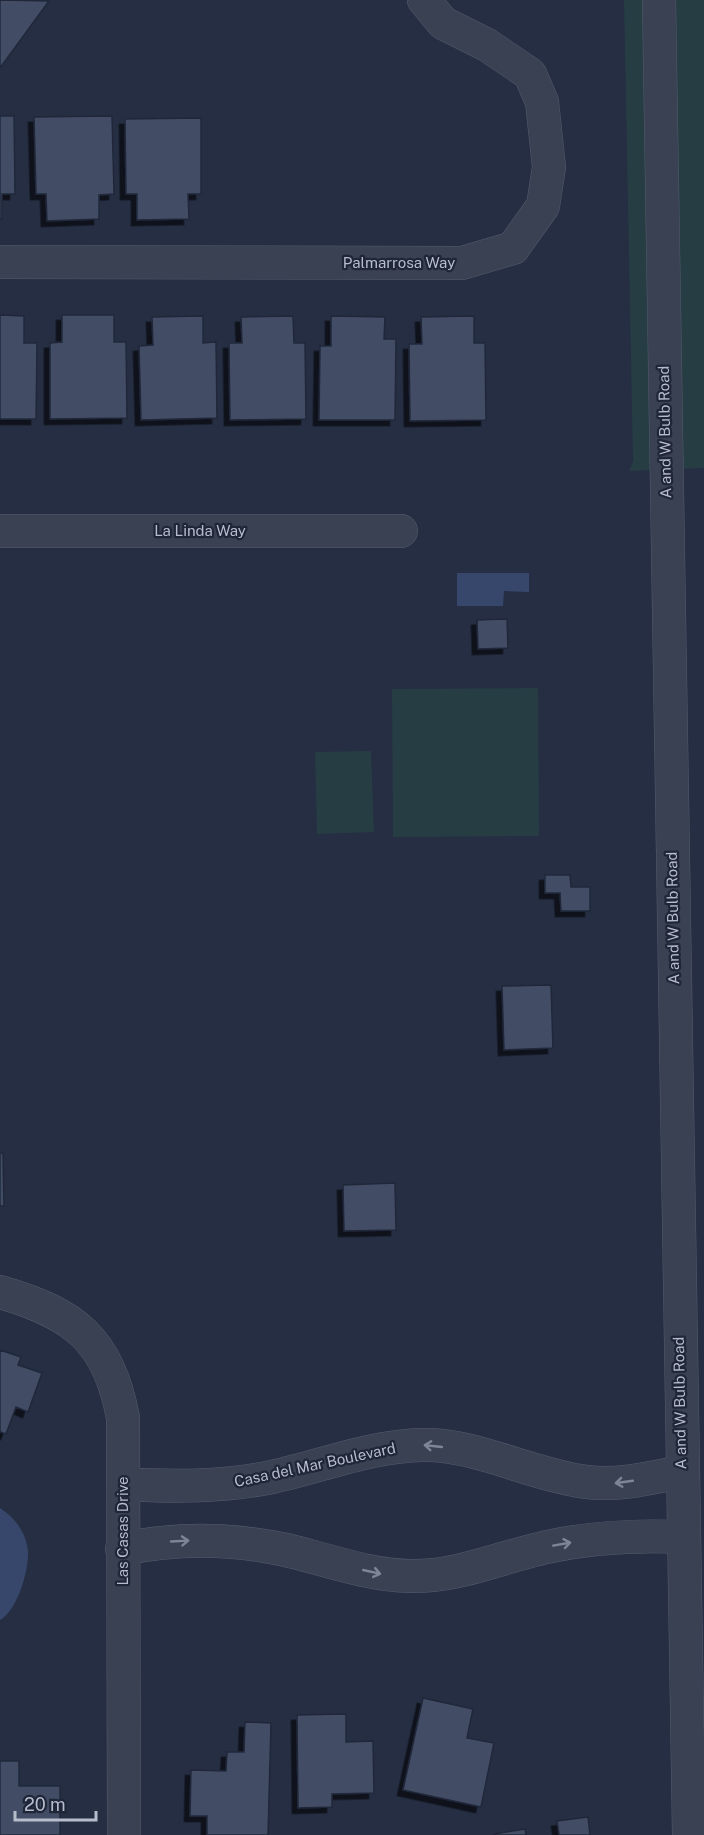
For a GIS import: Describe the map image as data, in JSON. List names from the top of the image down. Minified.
{"streets":{"street":["Palmarrosa Way","A and W Bulb Road","La Linda Way","Casa del Mar Boulevard","Las Casas Drive"]},"crossings":[["A and W Bulb Road","Casa del Mar Boulevard"],["Casa del Mar Boulevard","Las Casas Drive"]],"scale_bar":"20 m"}
